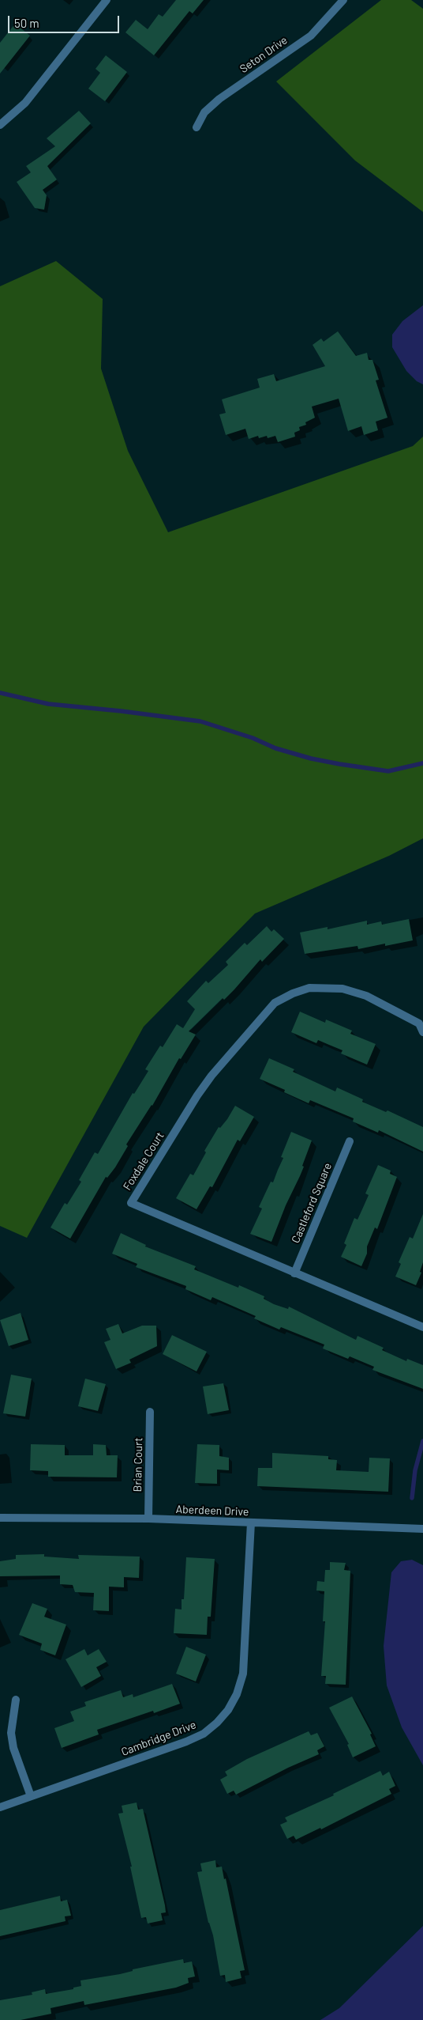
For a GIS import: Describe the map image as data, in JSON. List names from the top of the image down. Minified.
{"streets":{"street":["Seton Drive","Foxdale Court","Castleford Square","Brian Court","Aberdeen Drive","Cambridge Drive"]},"crossings":[["Foxdale Court","Castleford Square"],["Brian Court","Aberdeen Drive"],["Aberdeen Drive","Cambridge Drive"]],"scale_bar":"50 m"}
